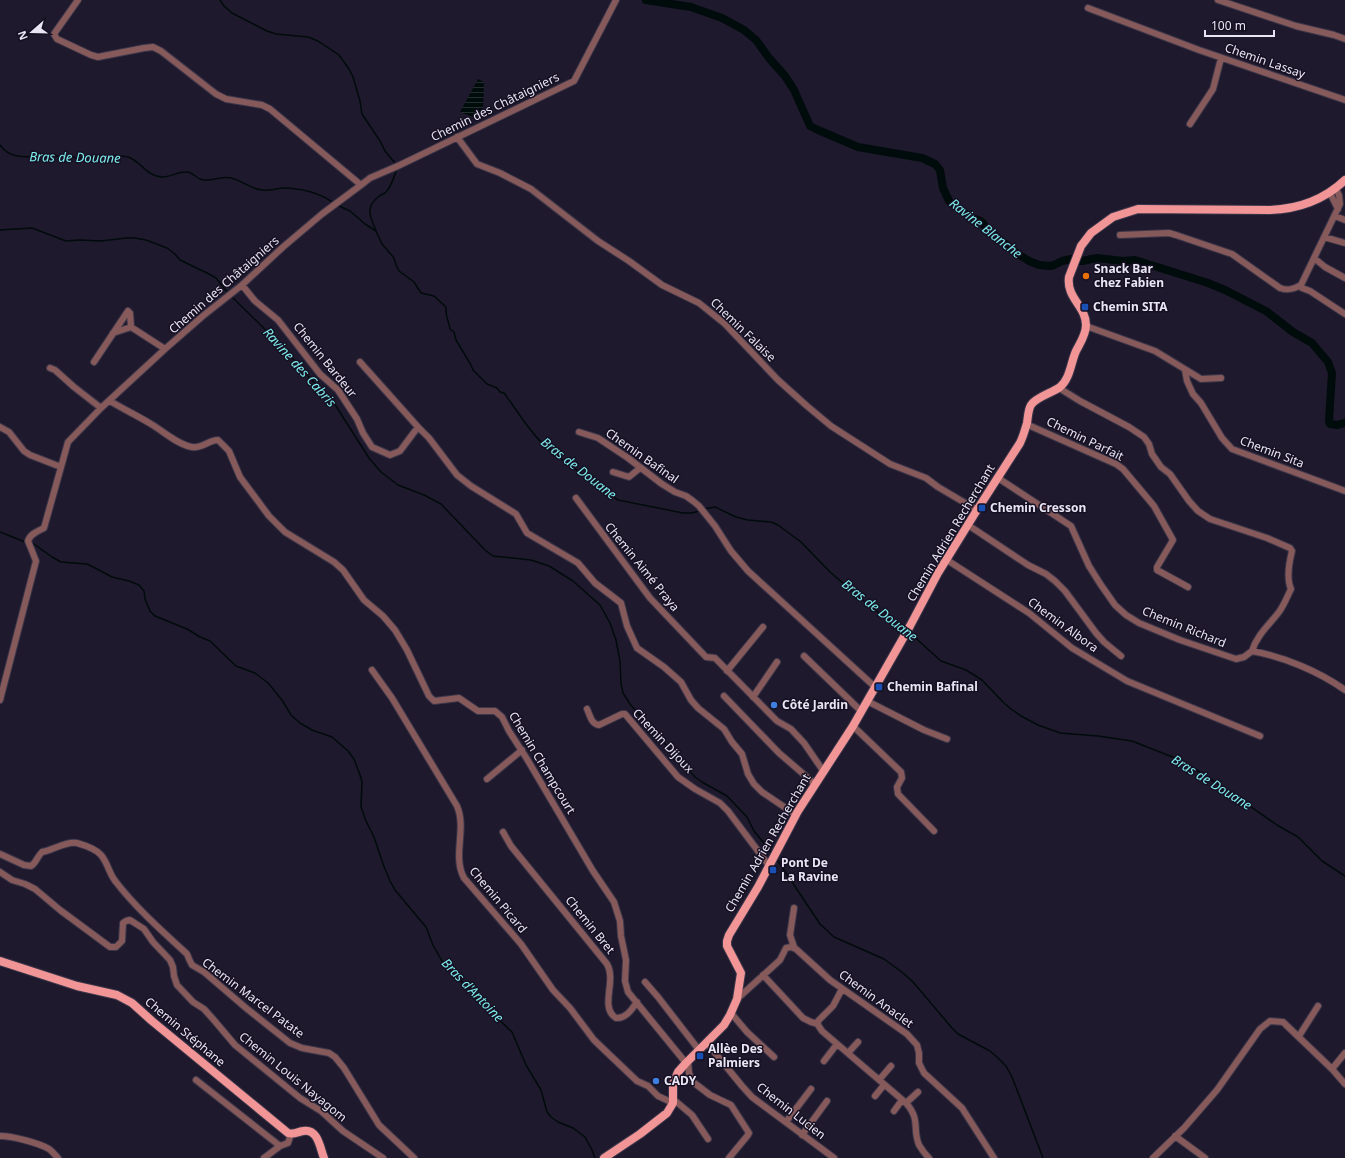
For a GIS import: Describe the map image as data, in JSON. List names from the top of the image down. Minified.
{"streets":{"main road":["Chemin Adrien Recherchant","Chemin Stéphane"],"street":["Chemin Lassay","Chemin des Châtaigniers","Chemin Falaise","Chemin Bardeur","Chemin Parfait","Chemin Sita","Chemin Bafinal","Chemin Aimé Praya","Chemin Albora","Chemin Richard","Chemin Dijoux","Chemin Champcourt","Chemin Picard","Chemin Bret","Chemin Marcel Patate","Chemin Anaclet","Chemin Louis Nayagom","Chemin Lucien"]},"crossings":[["Chemin des Châtaigniers","Chemin Falaise"],["Chemin des Châtaigniers","Chemin Bardeur"],["Chemin des Châtaigniers","Chemin Champcourt"],["Chemin Falaise","Chemin Adrien Recherchant"],["Chemin Parfait","Chemin Adrien Recherchant"],["Chemin Bafinal","Chemin Adrien Recherchant"],["Chemin Adrien Recherchant","Chemin Aimé Praya"],["Chemin Adrien Recherchant","Chemin Albora"],["Chemin Adrien Recherchant","Chemin Richard"],["Chemin Adrien Recherchant","Chemin Dijoux"],["Chemin Adrien Recherchant","Chemin Champcourt"],["Chemin Adrien Recherchant","Chemin Picard"],["Chemin Adrien Recherchant","Chemin Lucien"],["Chemin Champcourt","Chemin Bret"]],"water":["Bras de Douane","Ravine Blanche","Ravine des Cabris","Bras d'Antoine"],"places":{"other":["Snack Bar chez Fabien","Côté Jardin","CADY"],"transit":["Chemin SITA","Chemin Cresson","Chemin Bafinal","Pont De La Ravine","Allèe Des Palmiers"]},"scale_bar":"100 m","north":"left"}
